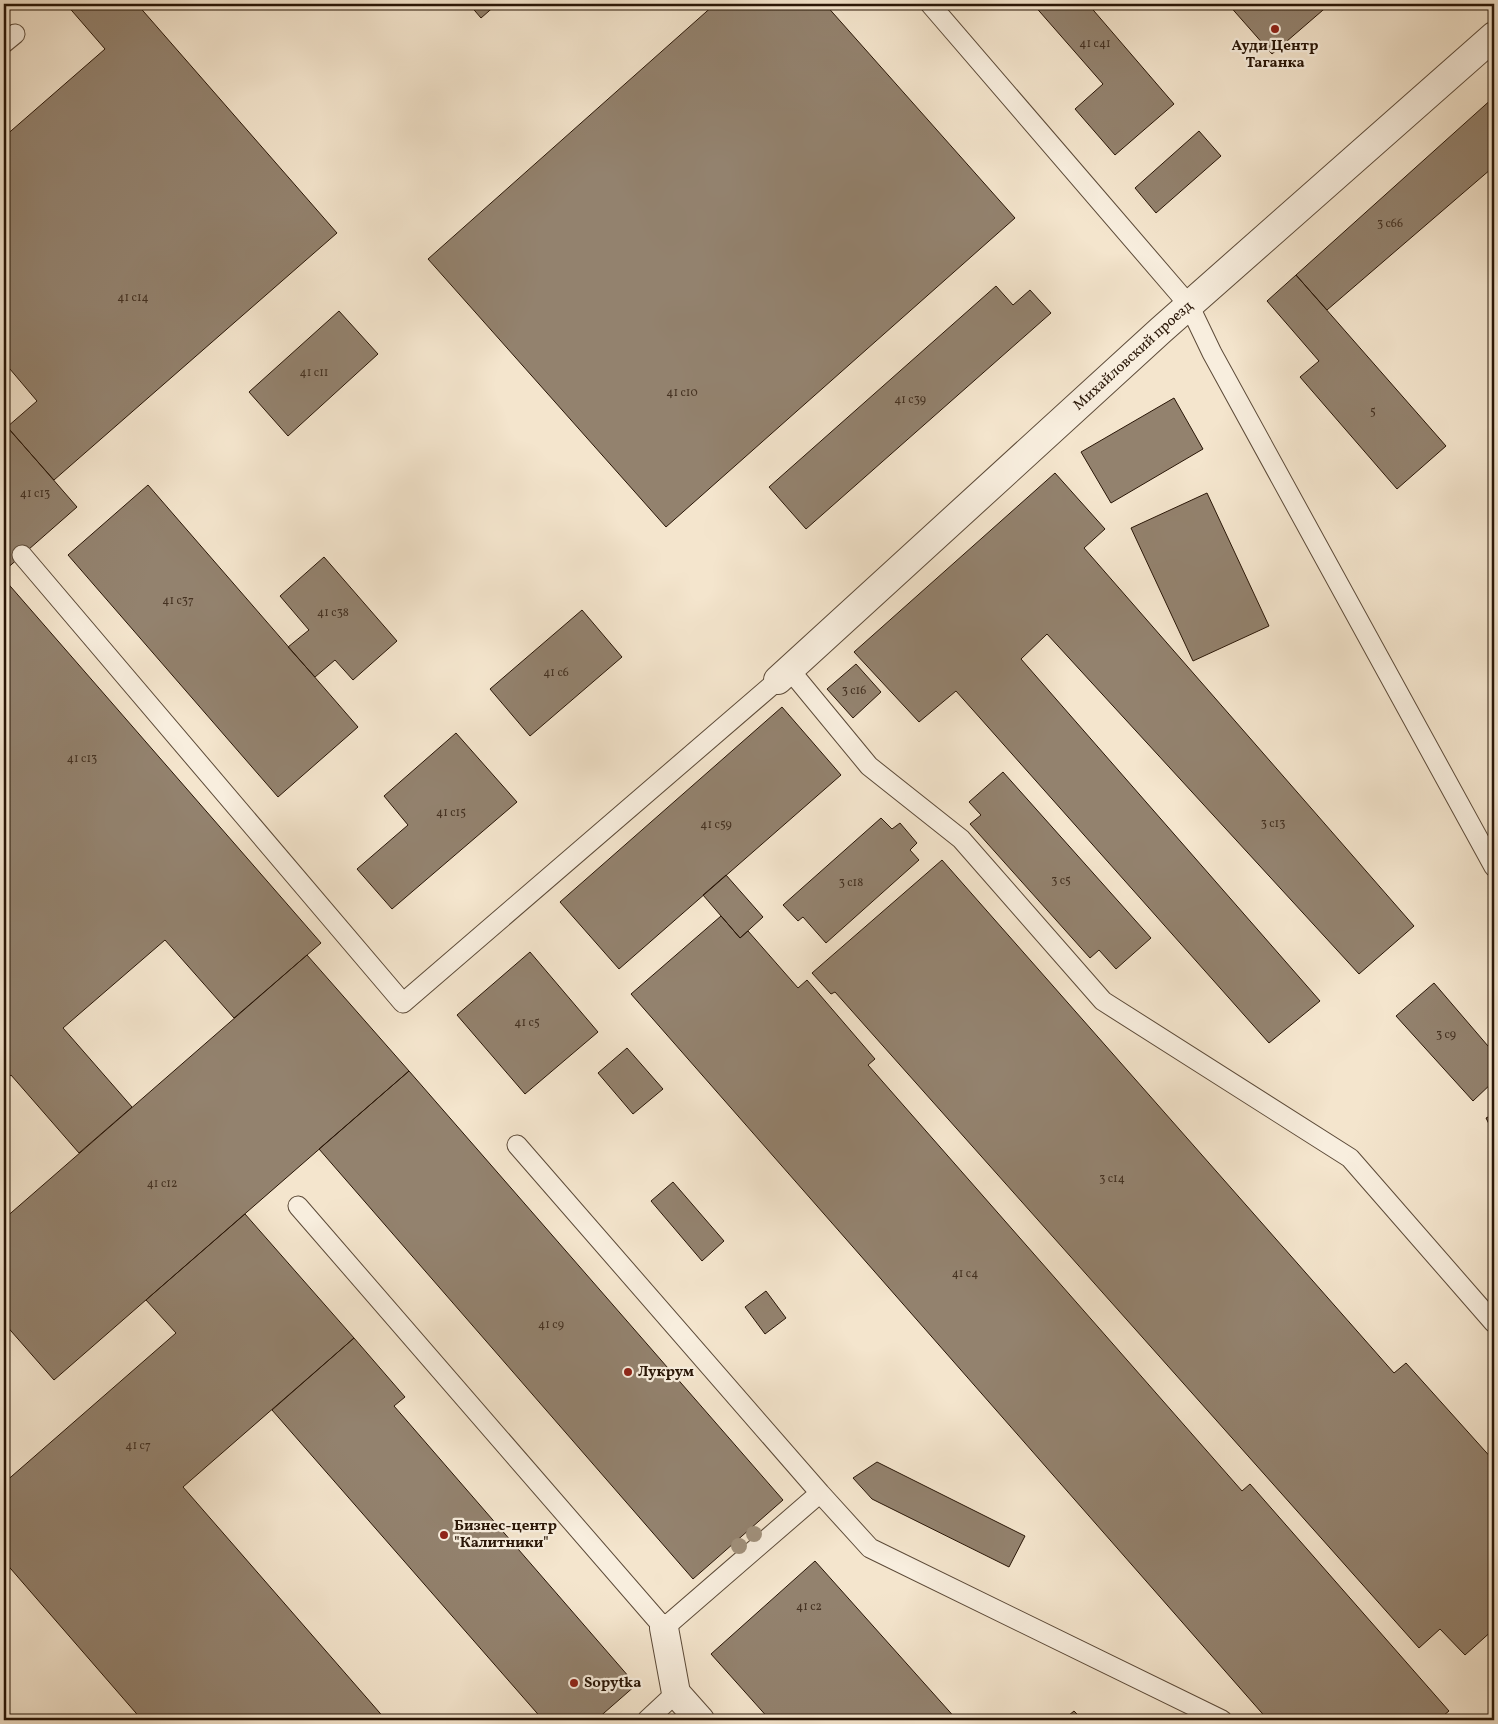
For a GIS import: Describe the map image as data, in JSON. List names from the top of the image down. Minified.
{"streets":{"street":["Михайловский проезд"]},"places":["Ауди Центр Таганка","Лукрум","Бизнес-центр \"Калитники\"","Sopytka"],"house_numbers":["41 с41","3 с66","41 с14","41 с11","41 с10","41 с39","5","41 с13","41 с37","41 с38","41 с6","3 с16","41 с13","41 с15","3 с13","41 с59","3 с5","3 с18","41 с5","3 с9","3 с14","41 с12","41 с4","41 с9","41 с7","41 с2"]}
